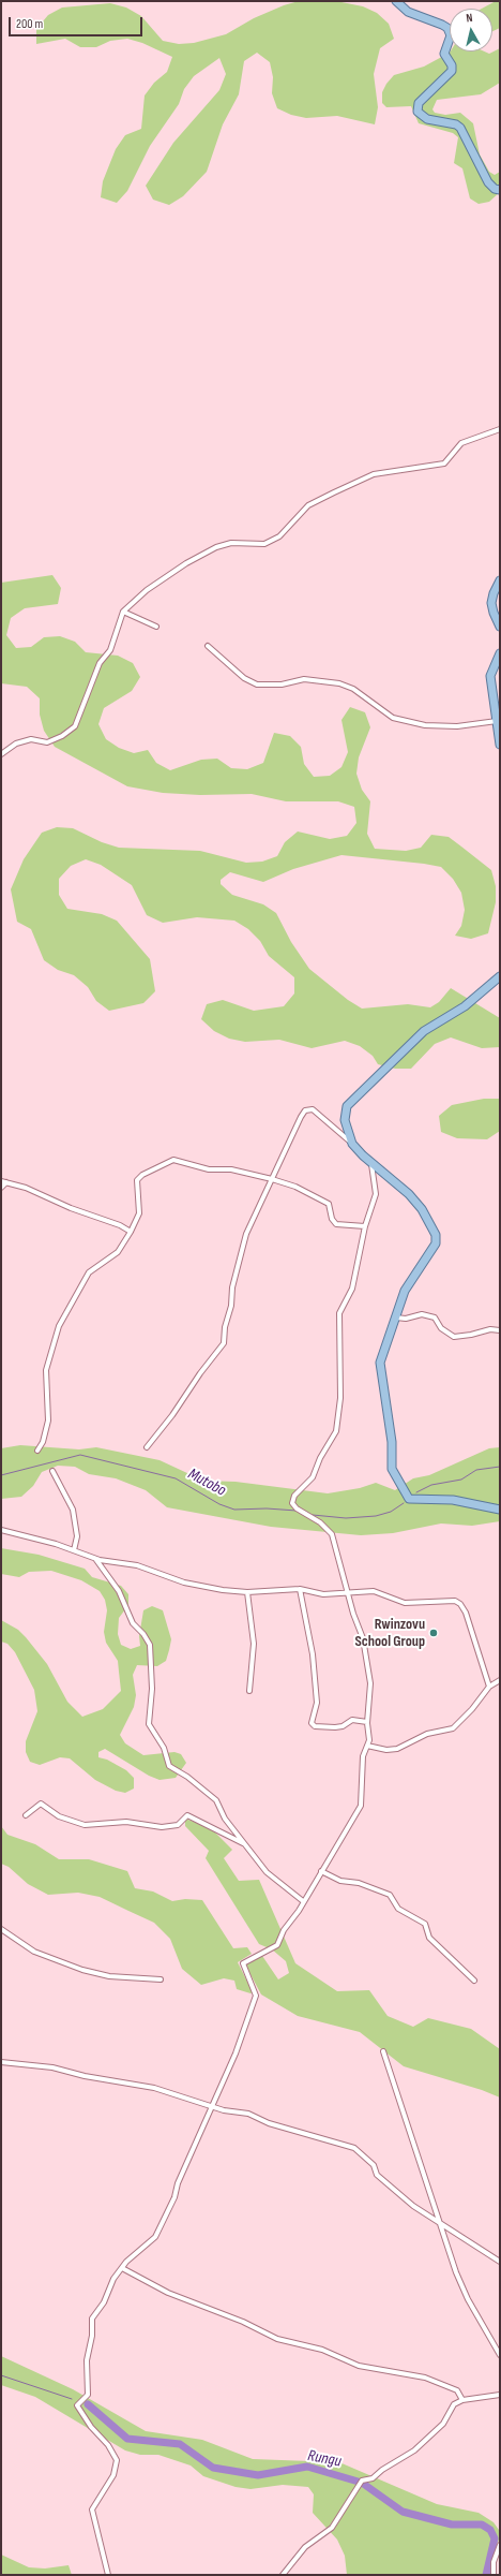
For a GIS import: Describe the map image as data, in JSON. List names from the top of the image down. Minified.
{"water":["Mutobo","Rungu"],"places":["Rwinzovu School Group"],"scale_bar":"200 m","north":"top"}
